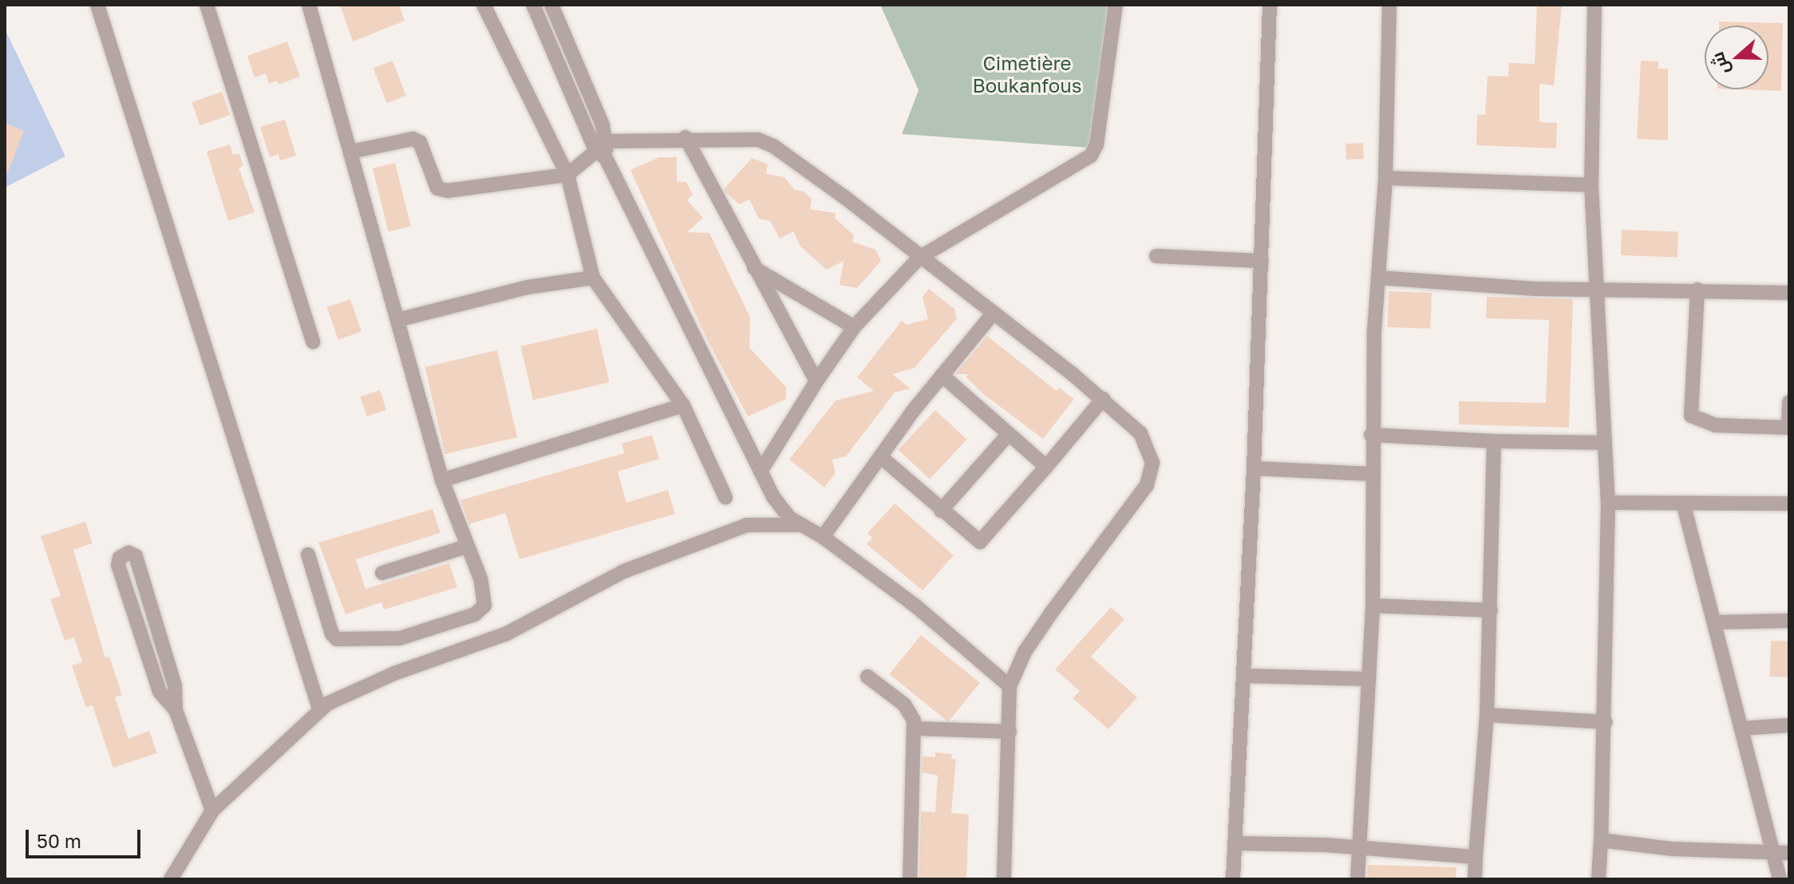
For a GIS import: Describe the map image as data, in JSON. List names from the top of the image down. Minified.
{"parks":["Cimetière Boukanfous"],"scale_bar":"50 m","north":"left"}
